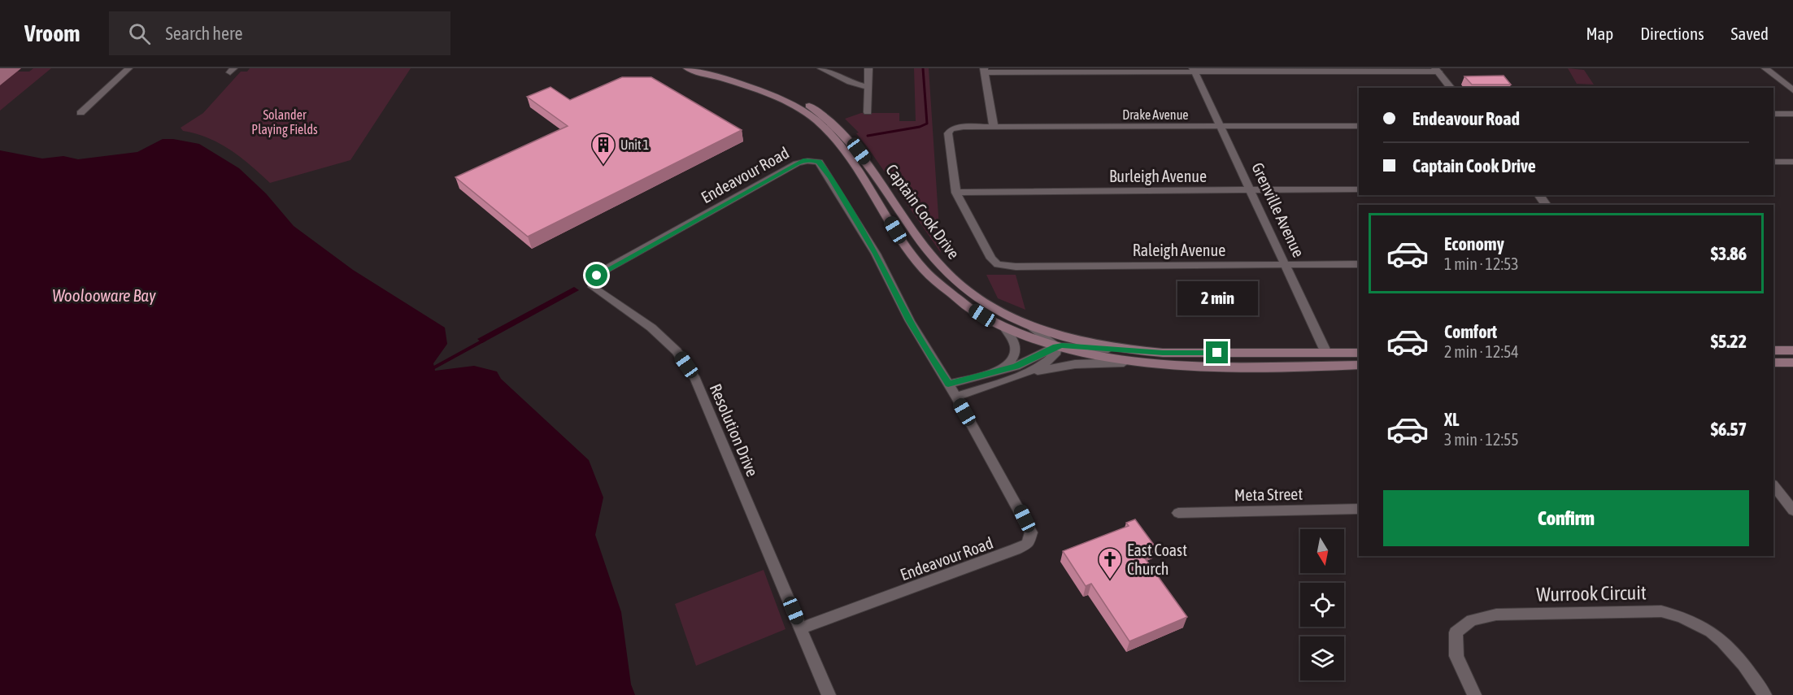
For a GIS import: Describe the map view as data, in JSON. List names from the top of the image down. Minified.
{"streets":{"main road":["Grenville Avenue","Captain Cook Drive"],"street":["Drake Avenue","Endeavour Road","Burleigh Avenue","Raleigh Avenue","Resolution Drive","Meta Street","Wurrook Circuit"]},"crossings":[["Drake Avenue","Burleigh Avenue"],["Drake Avenue","Grenville Avenue"],["Drake Avenue","Raleigh Avenue"],["Endeavour Road","Resolution Drive"],["Burleigh Avenue","Grenville Avenue"],["Burleigh Avenue","Raleigh Avenue"],["Grenville Avenue","Captain Cook Drive"],["Grenville Avenue","Raleigh Avenue"]],"water":["Woolooware Bay"],"parks":["Solander Playing Fields"],"places":{"building":["Unit 1"],"church":["East Coast Church"]},"north":"bottom","page":{"header":"Vroom","search":"Search here","nav":["Map","Directions","Saved"],"banner":["Endeavour Road","Captain Cook Drive"],"list":[{"name":"Economy","note":"1 min · 12:53","value":"$3.86"},{"name":"Comfort","note":"2 min · 12:54","value":"$5.22"},{"name":"XL","note":"3 min · 12:55","value":"$6.57"}],"bubble":"2 min","buttons":"Confirm"}}
